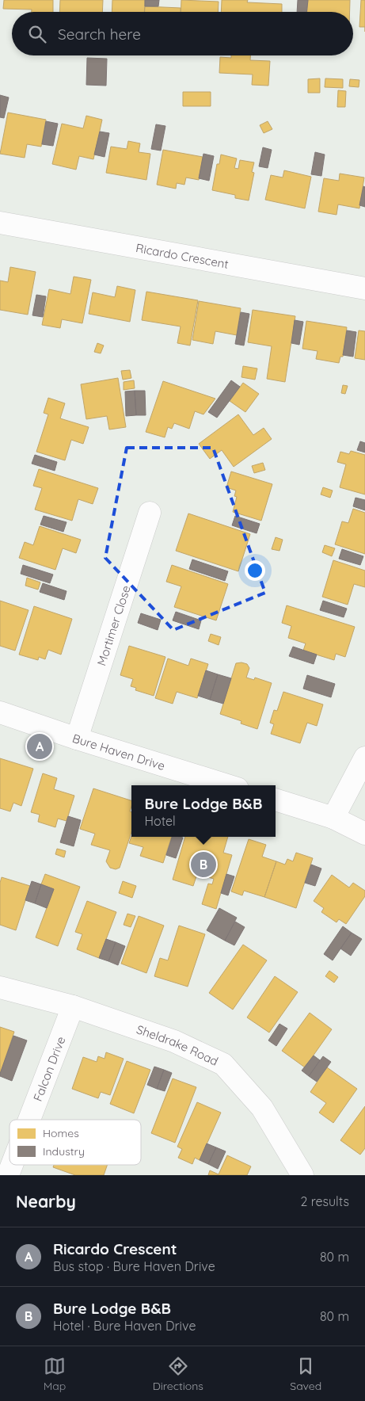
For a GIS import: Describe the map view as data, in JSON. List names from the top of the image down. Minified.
{"streets":{"street":["Ricardo Crescent","Mortimer Close","Bure Haven Drive","Sheldrake Road","Falcon Drive"]},"crossings":[["Mortimer Close","Bure Haven Drive"],["Sheldrake Road","Falcon Drive"]],"legend":["Homes","Industry"],"page":{"search":"Search here","pins":["A","B"],"popup":["Bure Lodge B&B","Hotel"],"heading":["Nearby","2 results"],"list":[{"mark":"A","name":"Ricardo Crescent","note":"Bus stop · Bure Haven Drive","value":"80 m"},{"mark":"B","name":"Bure Lodge B&B","note":"Hotel · Bure Haven Drive","value":"80 m"}],"nav":["Map","Directions","Saved"]}}
